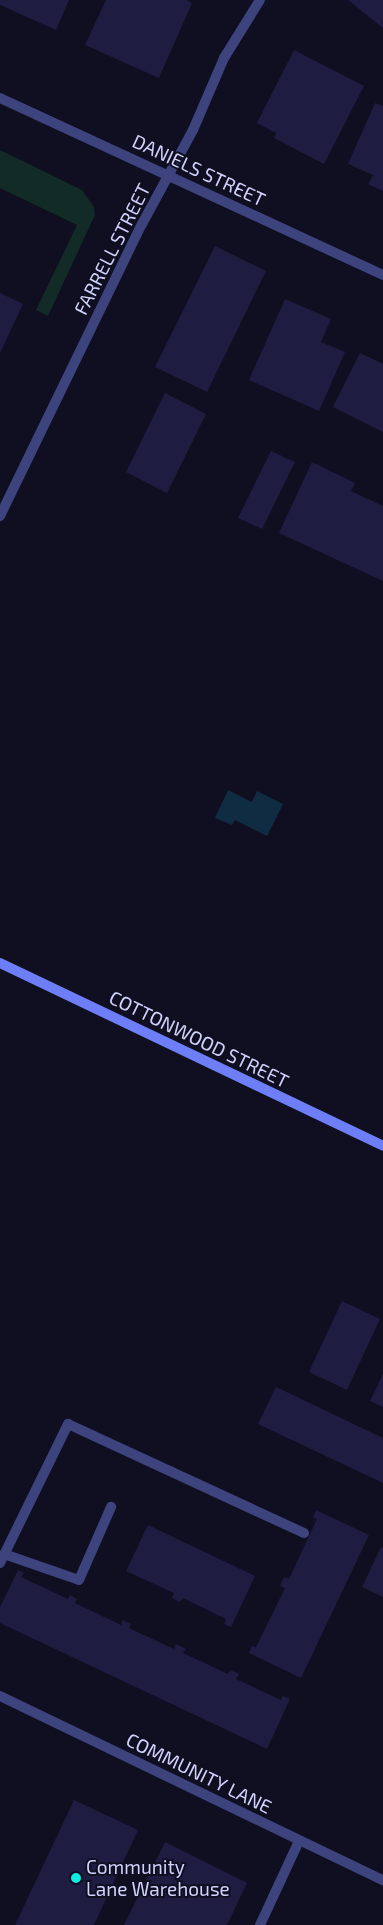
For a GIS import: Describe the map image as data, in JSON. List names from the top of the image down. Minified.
{"streets":{"street":["DANIELS STREET","FARRELL STREET","COTTONWOOD STREET","COMMUNITY LANE"]},"crossings":[["DANIELS STREET","FARRELL STREET"]],"places":["Community Lane Warehouse"]}
